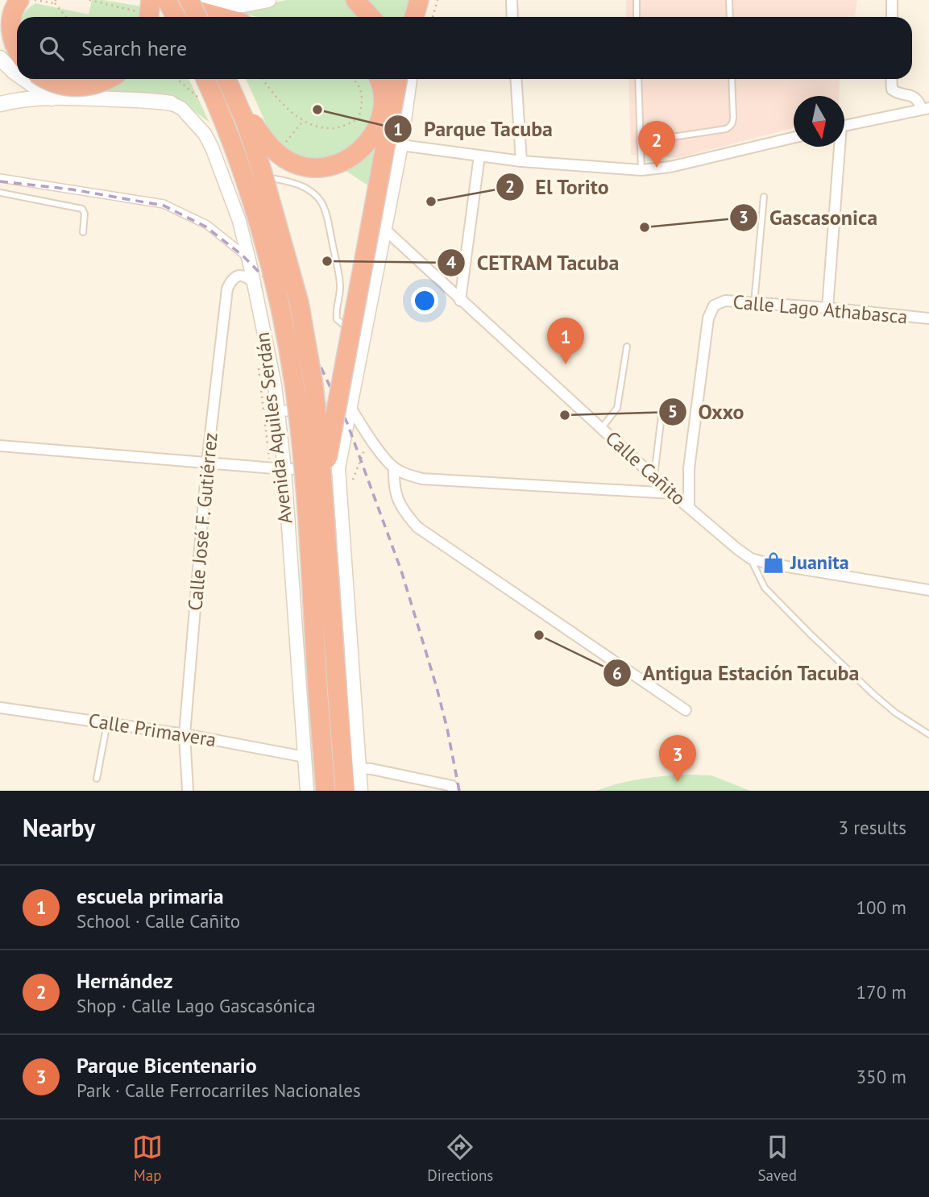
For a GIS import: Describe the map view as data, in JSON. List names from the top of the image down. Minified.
{"streets":{"highway":["Avenida Aquiles Serdán"],"street":["Calle Lago Athabasca","Calle Cañito","Calle José F. Gutiérrez","Calle Primavera"]},"crossings":[["Calle Lago Athabasca","Calle Cañito"],["Avenida Aquiles Serdán","Calle José F. Gutiérrez"],["Avenida Aquiles Serdán","Calle Primavera"],["Calle José F. Gutiérrez","Calle Primavera"]],"places":{"other":["Parque Tacuba","El Torito","Gascasonica","CETRAM Tacuba","Oxxo","Antigua Estación Tacuba"],"shop":["Juanita"]},"north":"bottom","page":{"search":"Search here","pins":["2","1","3"],"heading":["Nearby","3 results"],"list":[{"mark":"1","name":"escuela primaria","note":"School · Calle Cañito","value":"100 m"},{"mark":"2","name":"Hernández","note":"Shop · Calle Lago Gascasónica","value":"170 m"},{"mark":"3","name":"Parque Bicentenario","note":"Park · Calle Ferrocarriles Nacionales","value":"350 m"}],"nav":["Map","Directions","Saved"]}}
